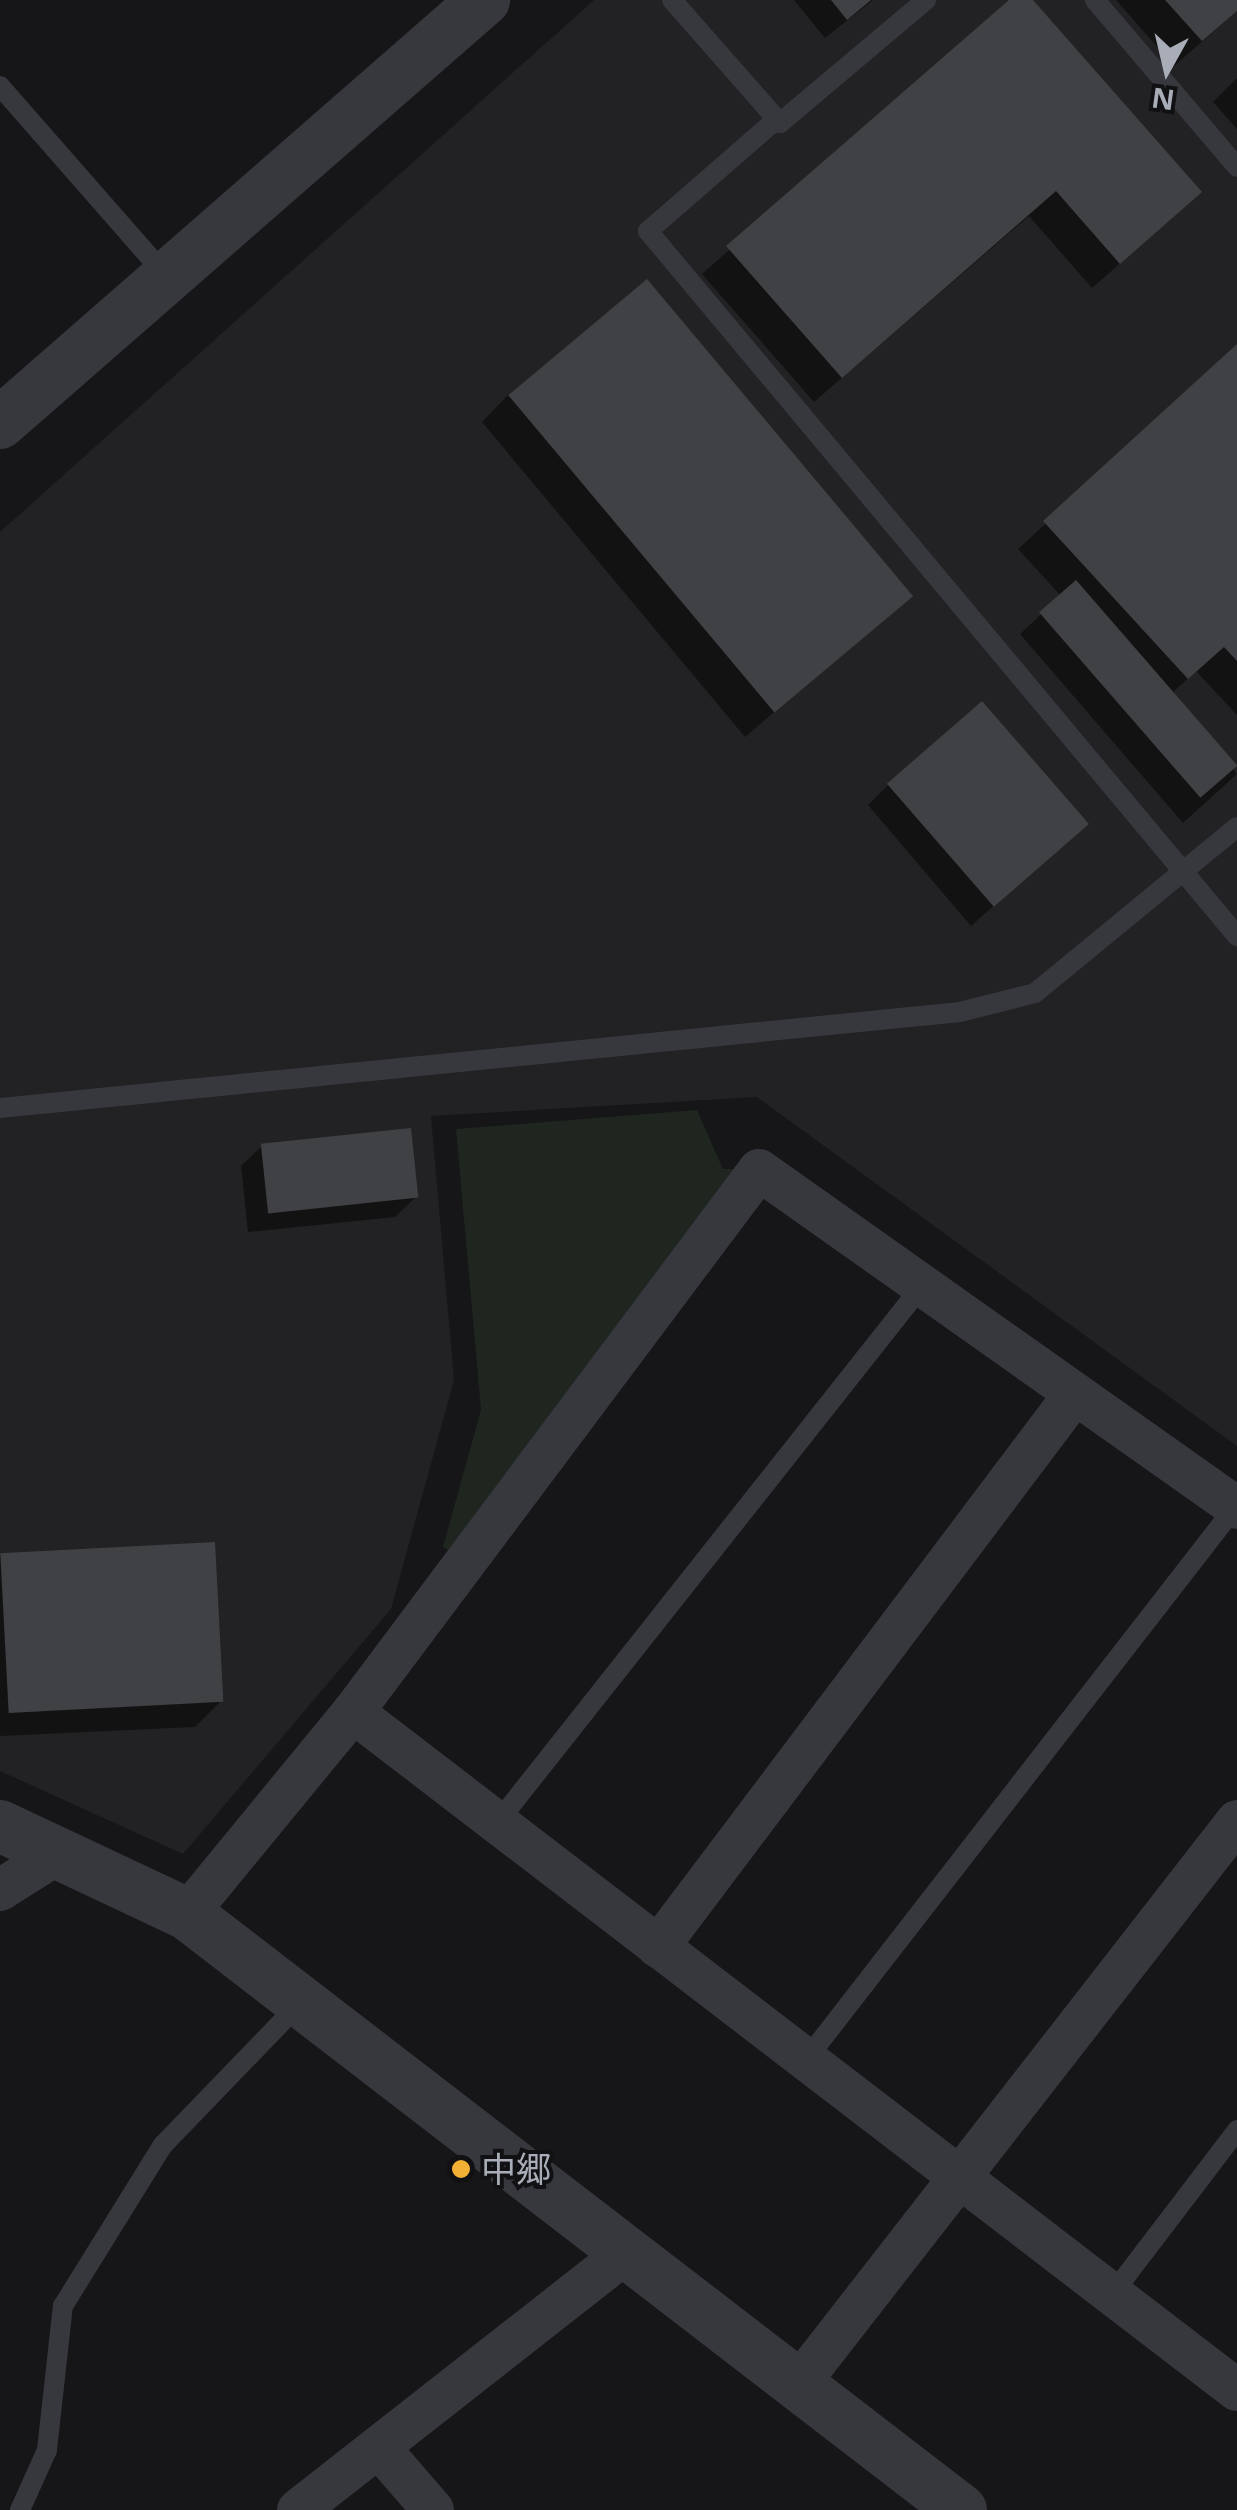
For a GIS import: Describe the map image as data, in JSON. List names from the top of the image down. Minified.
{"places":["中郷"],"north":"bottom"}
